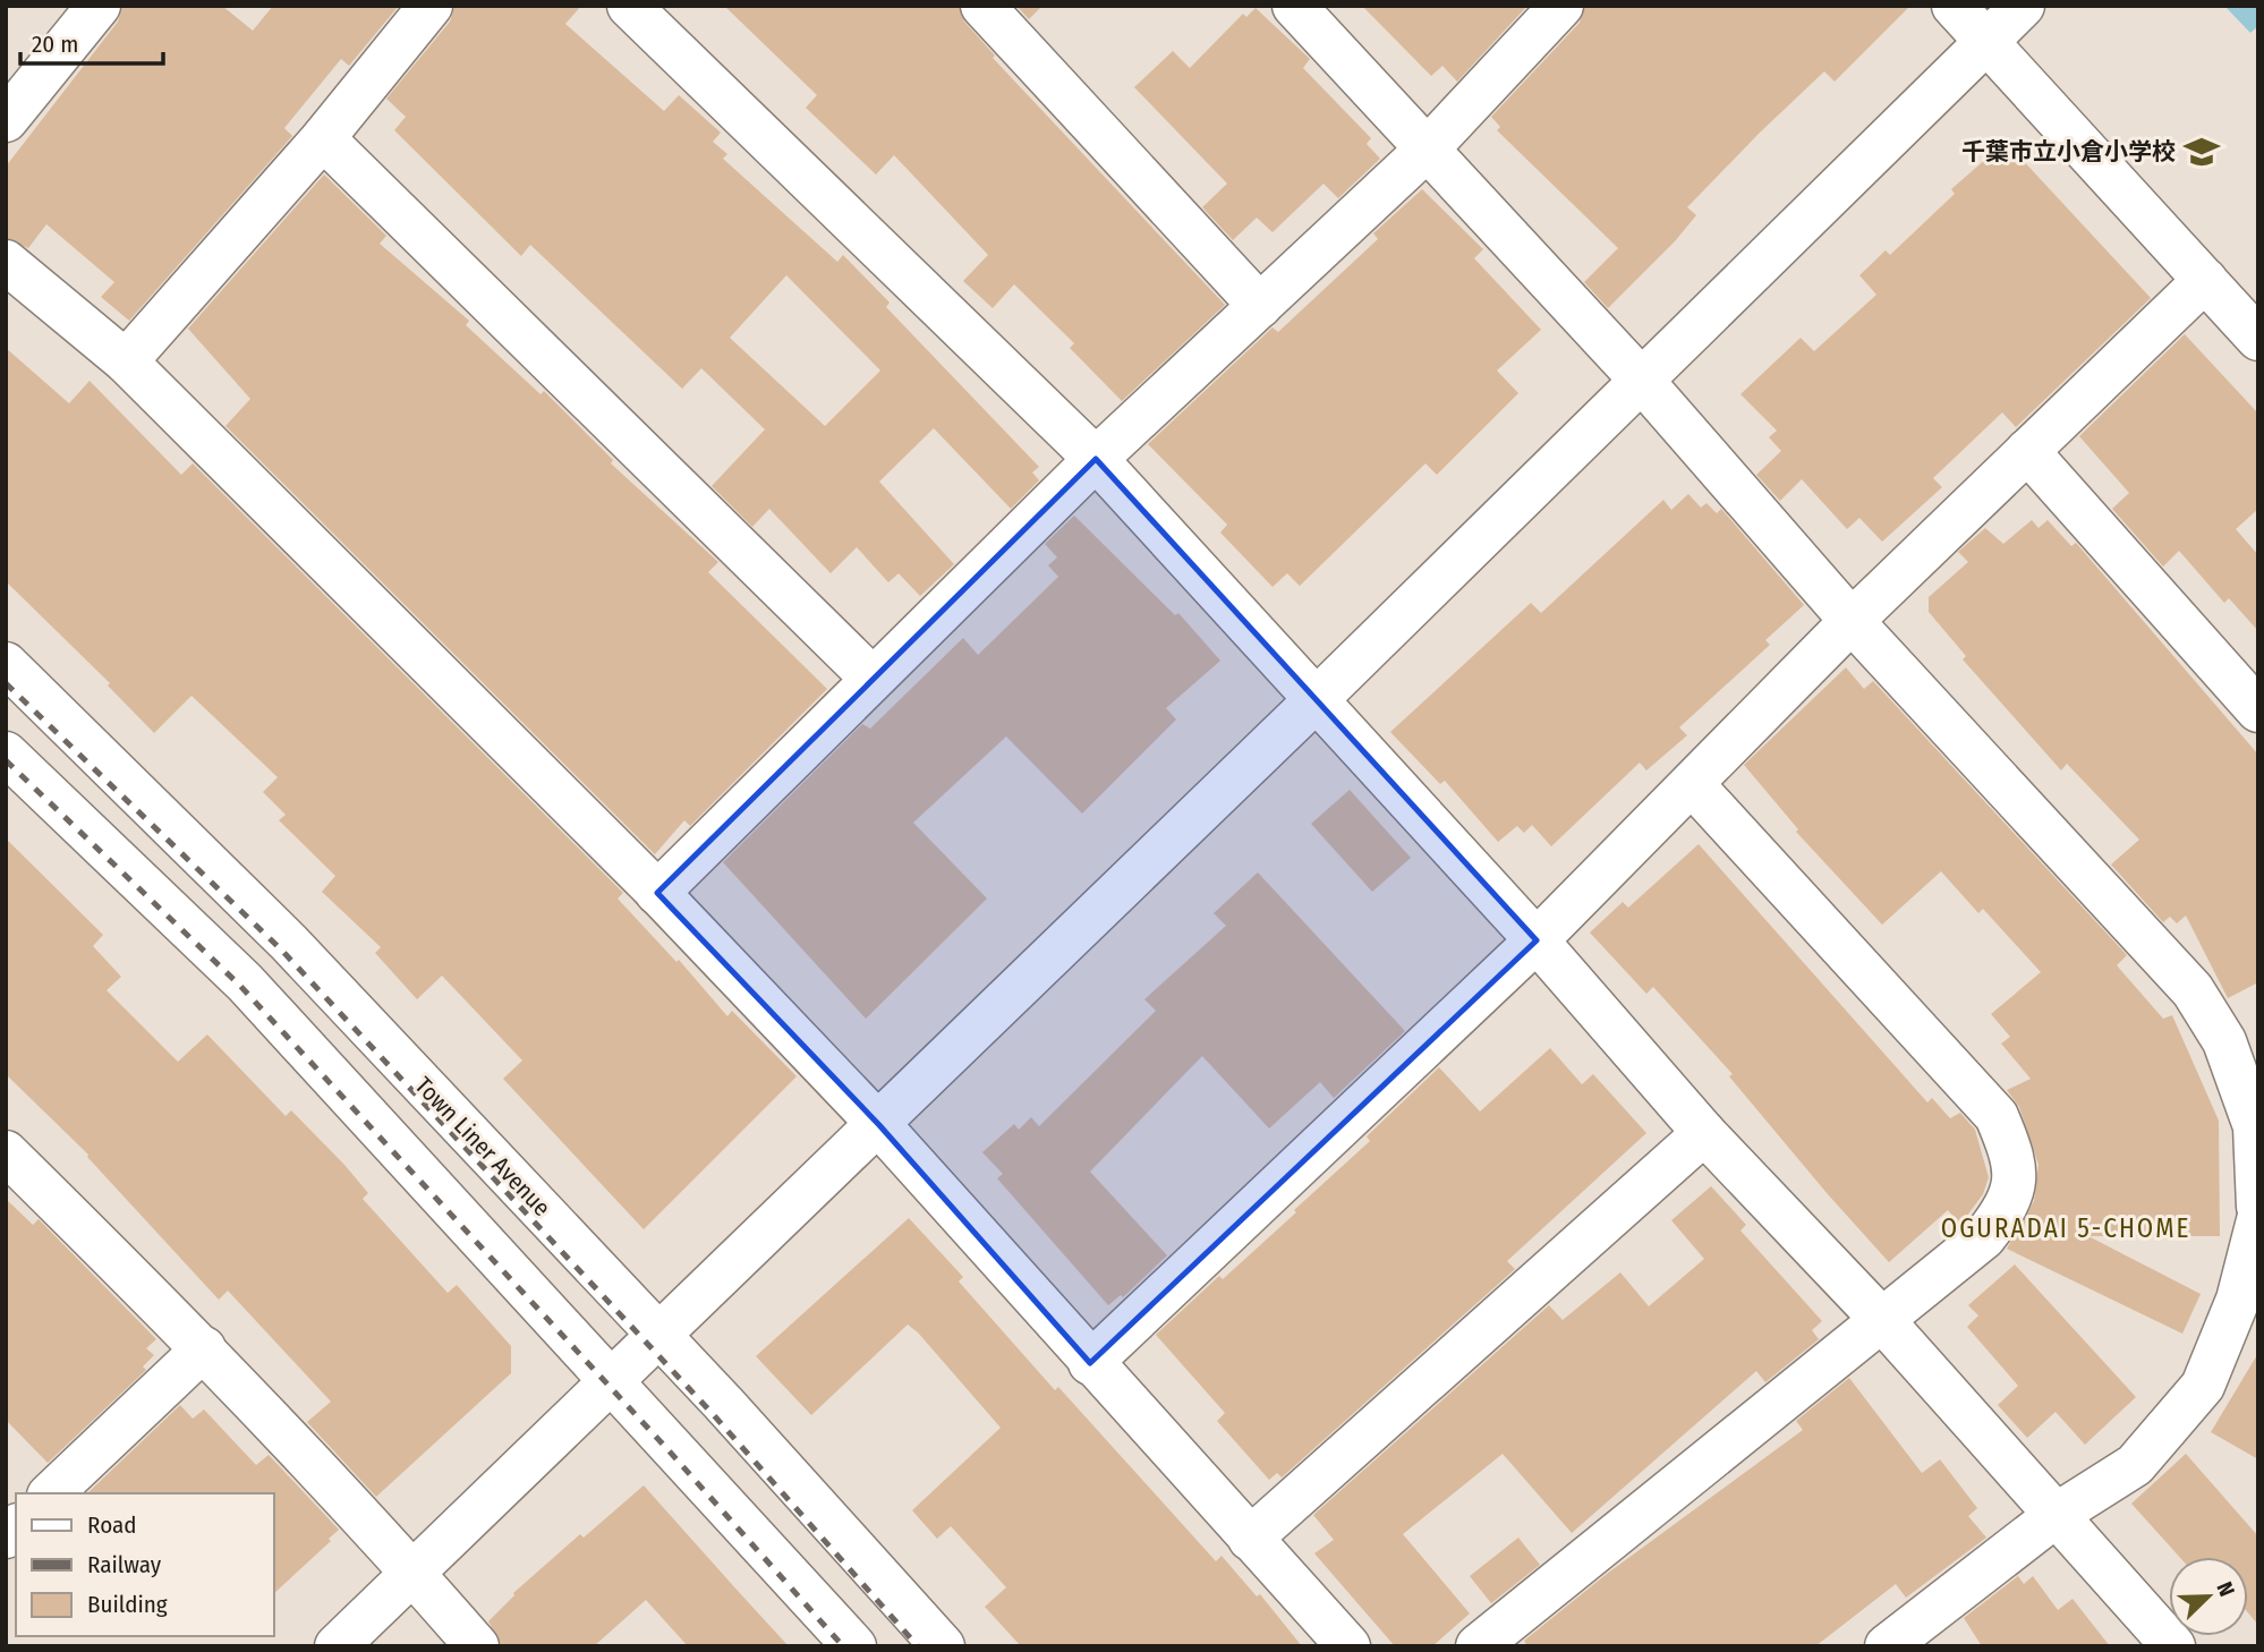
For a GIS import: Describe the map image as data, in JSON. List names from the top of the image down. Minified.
{"streets":{"street":["Town Liner Avenue"]},"districts":["OGURADAI 5-CHOME"],"places":{"school or university":["千葉市立小倉小学校"]},"legend":["Road","Railway","Building"],"scale_bar":"20 m","north":"top right"}
